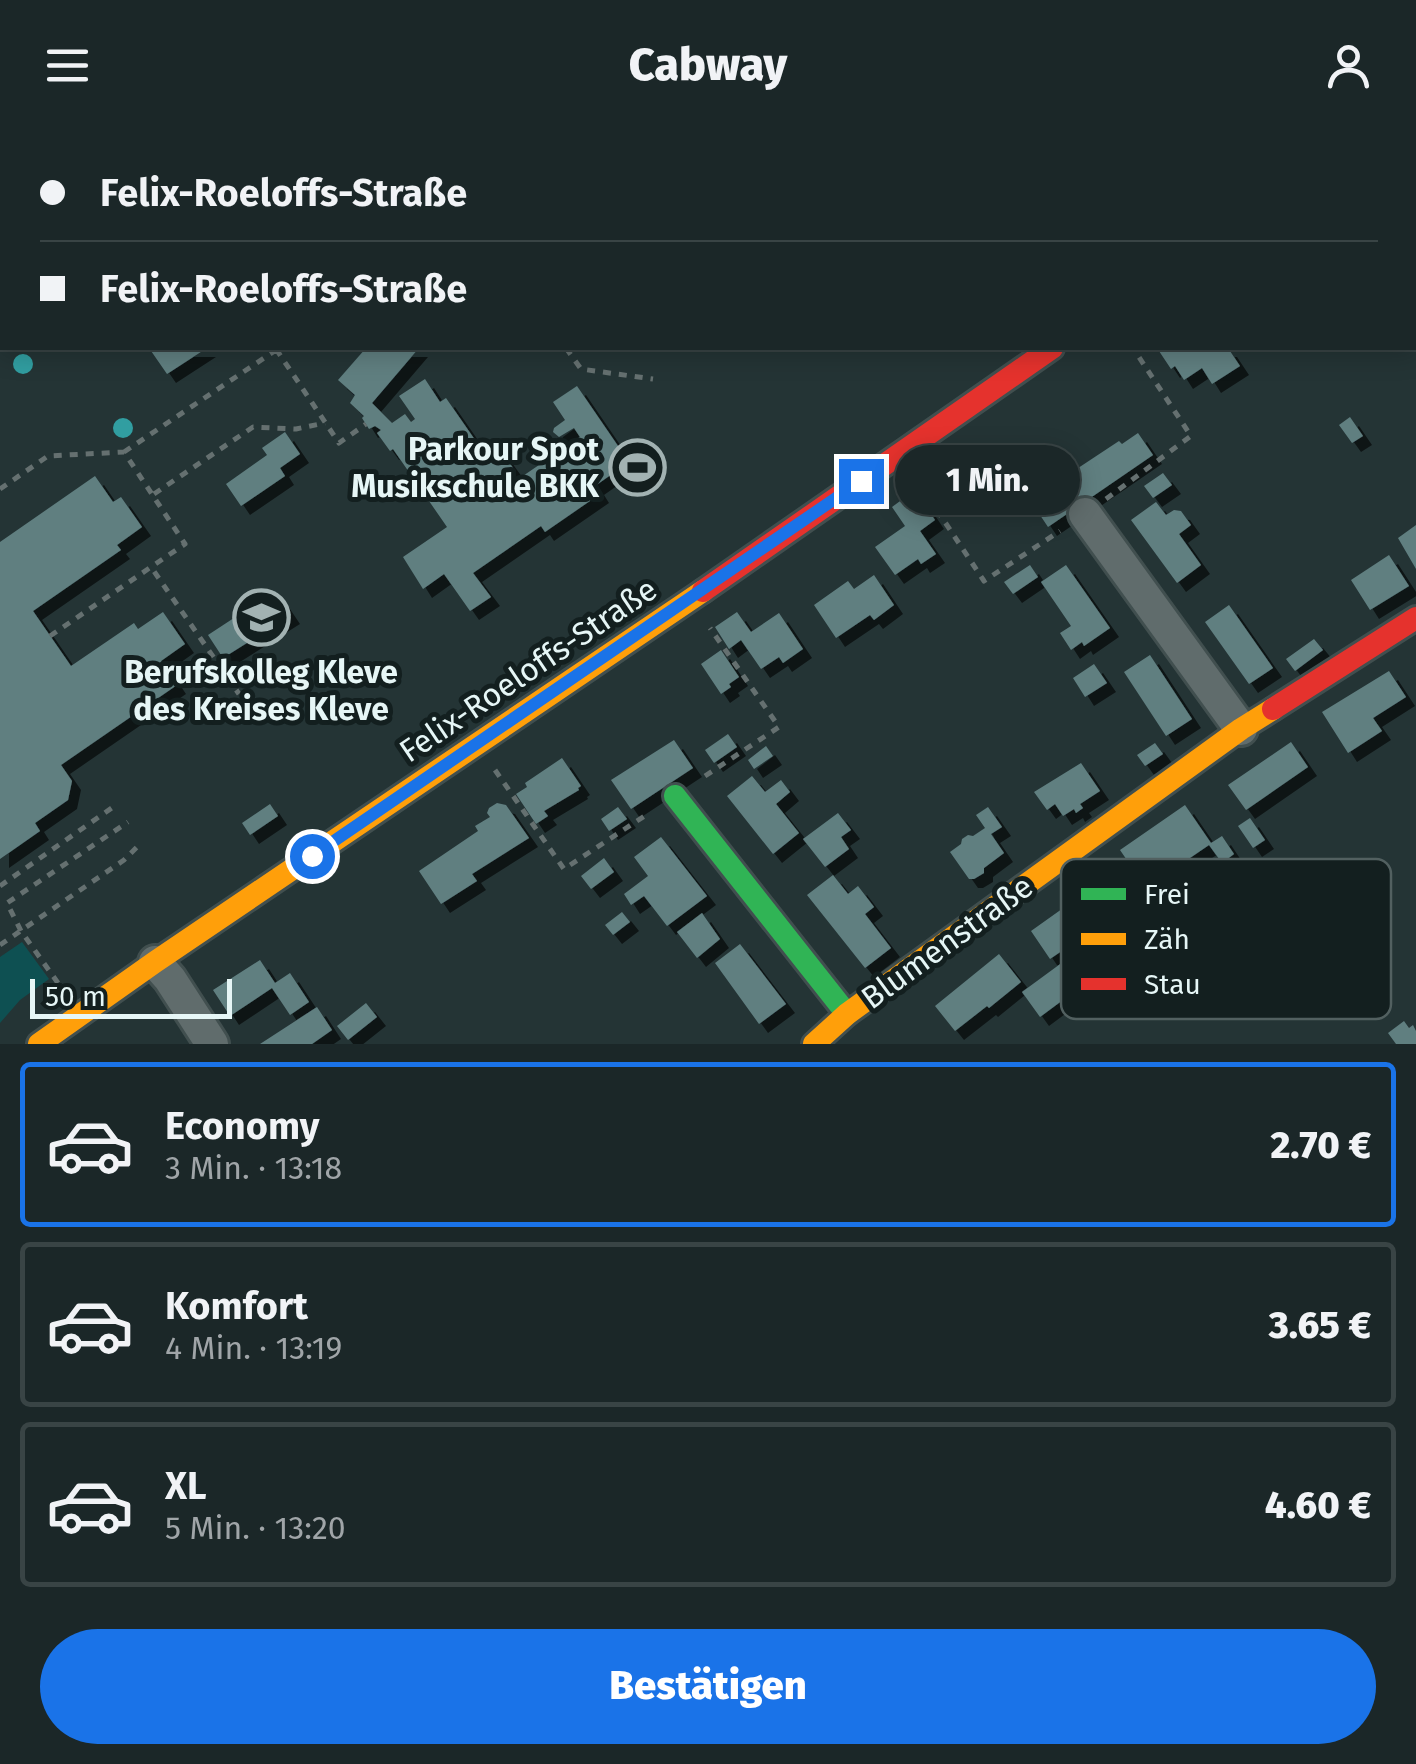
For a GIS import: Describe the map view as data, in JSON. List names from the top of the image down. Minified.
{"streets":{"street":["Felix-Roeloffs-Straße","Blumenstraße"]},"places":{"sports":["Parkour Spot Musikschule BKK"],"school or university":["Berufskolleg Kleve des Kreises Kleve"]},"legend":["Frei","Zäh","Stau"],"scale_bar":"50 m","page":{"header":"Cabway","banner":["Felix-Roeloffs-Straße","Felix-Roeloffs-Straße"],"bubble":"1 Min.","scale":"50 m","list":[{"name":"Economy","note":"3 Min. · 13:18","value":"2.70 €"},{"name":"Komfort","note":"4 Min. · 13:19","value":"3.65 €"},{"name":"XL","note":"5 Min. · 13:20","value":"4.60 €"}],"buttons":"Bestätigen"}}
